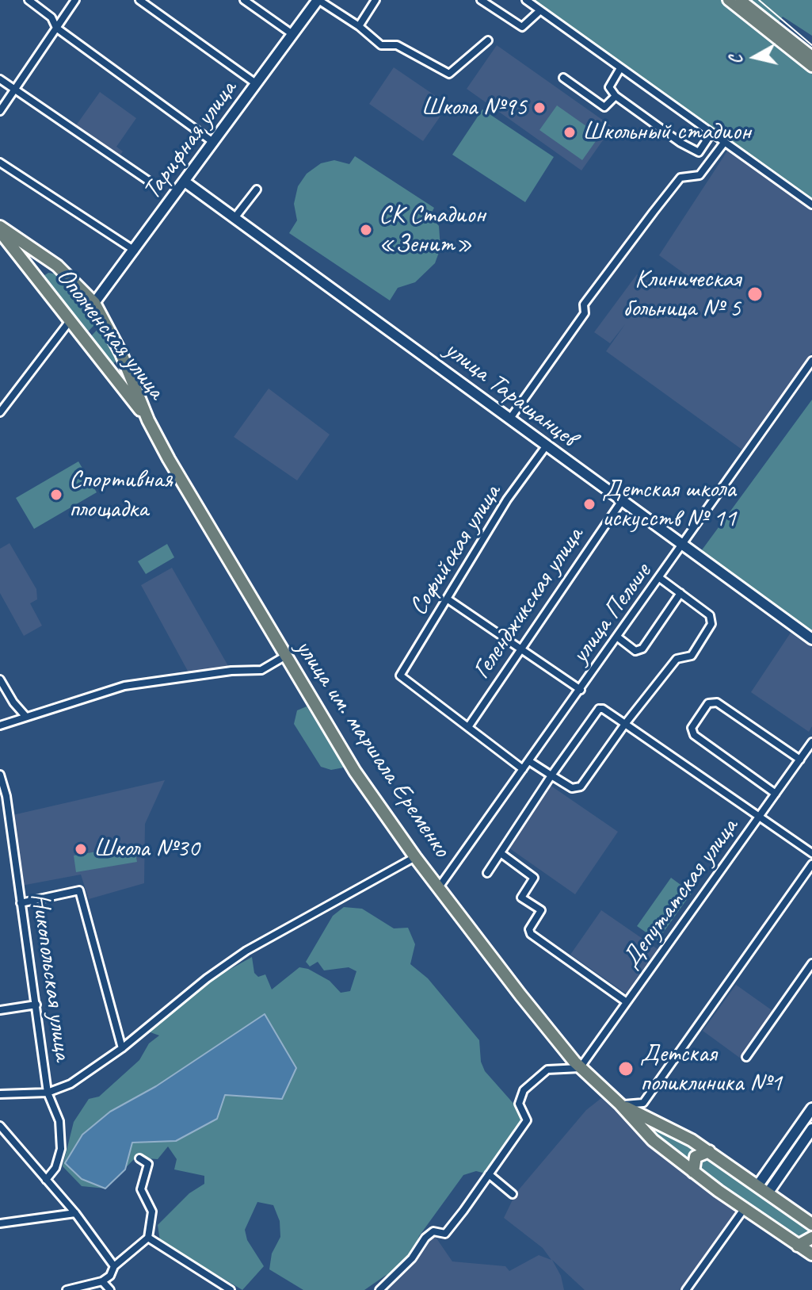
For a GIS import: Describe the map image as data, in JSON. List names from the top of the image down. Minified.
{"streets":{"highway":["Ополченская улица","улица им. маршала Еременко"],"street":["Тарифная улица","улица Таращанцев","Софийская улица","Геленджикская улица","улица Пельше","Депутатская улица","Никопольская улица"]},"crossings":[["Тарифная улица","Ополченская улица"],["Тарифная улица","улица Таращанцев"],["Ополченская улица","улица им. маршала Еременко"],["улица Таращанцев","Софийская улица"],["улица Таращанцев","Геленджикская улица"],["улица Таращанцев","улица Пельше"],["Софийская улица","Геленджикская улица"],["улица Пельше","улица им. маршала Еременко"],["улица им. маршала Еременко","Депутатская улица"]],"places":["Школа №95","Школьный стадион","СК Стадион «Зенит»","Клиническая больница № 5","Спортивная площадка","Детская школа искусств № 11","Школа №30","Детская поликлиника №1"],"north":"left"}
